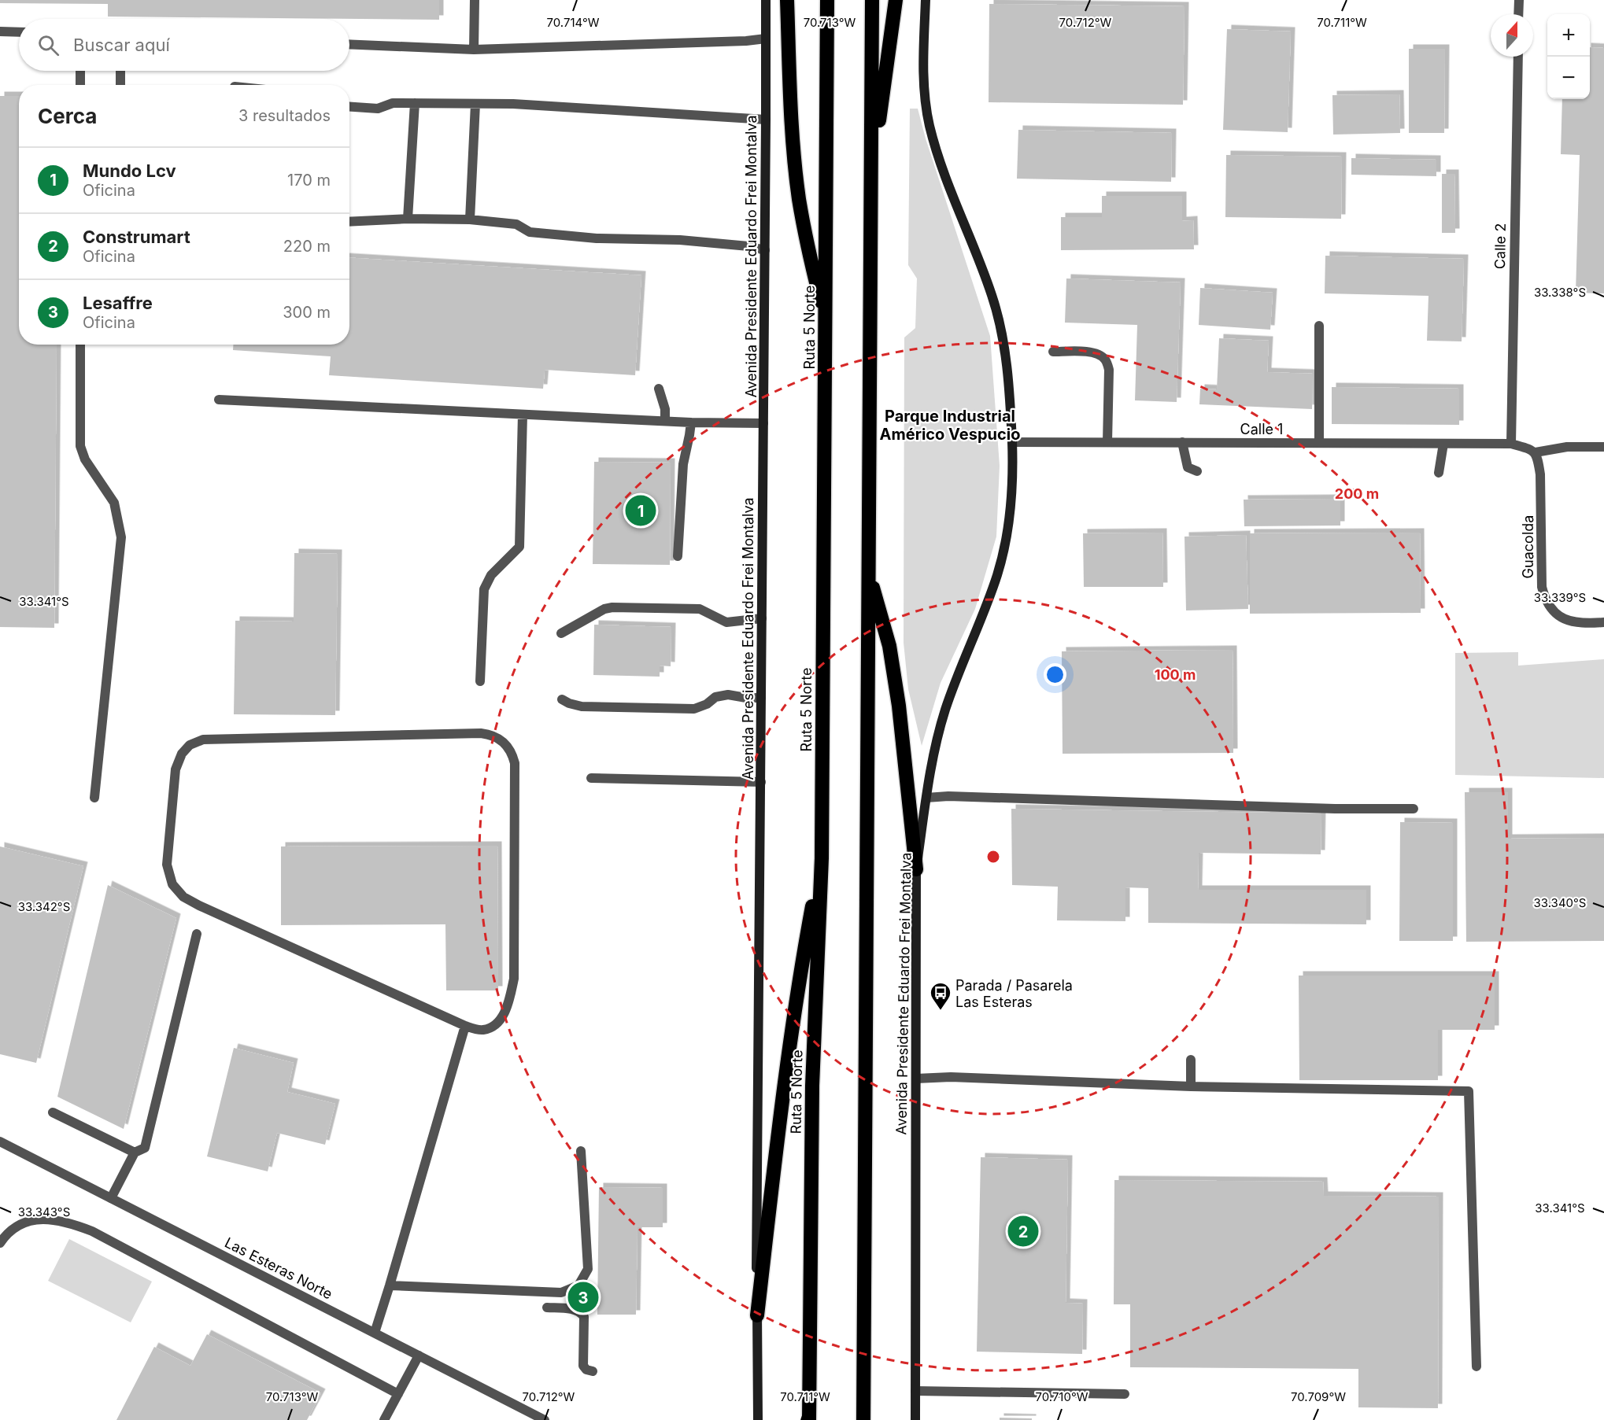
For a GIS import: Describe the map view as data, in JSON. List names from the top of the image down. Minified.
{"streets":{"highway":["Ruta 5 Norte"],"main road":["Avenida Presidente Eduardo Frei Montalva"],"street":["Calle 2","Calle 1","Guacolda","Las Esteras Norte"]},"crossings":[["Calle 2","Calle 1"],["Avenida Presidente Eduardo Frei Montalva","Calle 1"]],"districts":["Parque Industrial Américo Vespucio"],"places":{"bus stop":["Parada / Pasarela Las Esteras"]},"north":"top","page":{"map_buttons":["+","−"],"search":"Buscar aquí","heading":["Cerca","3 resultados"],"list":[{"mark":"1","name":"Mundo Lcv","note":"Oficina","value":"170 m"},{"mark":"2","name":"Construmart","note":"Oficina","value":"220 m"},{"mark":"3","name":"Lesaffre","note":"Oficina","value":"300 m"}],"pins":["1","2","3"]},"coordinates":["70.714°W","70.712°W","70.713°W","70.711°W","33.338°S","33.339°S","33.341°S","33.340°S","33.342°S","33.343°S","70.710°W","70.709°W"],"rings":["200 m","100 m"]}
